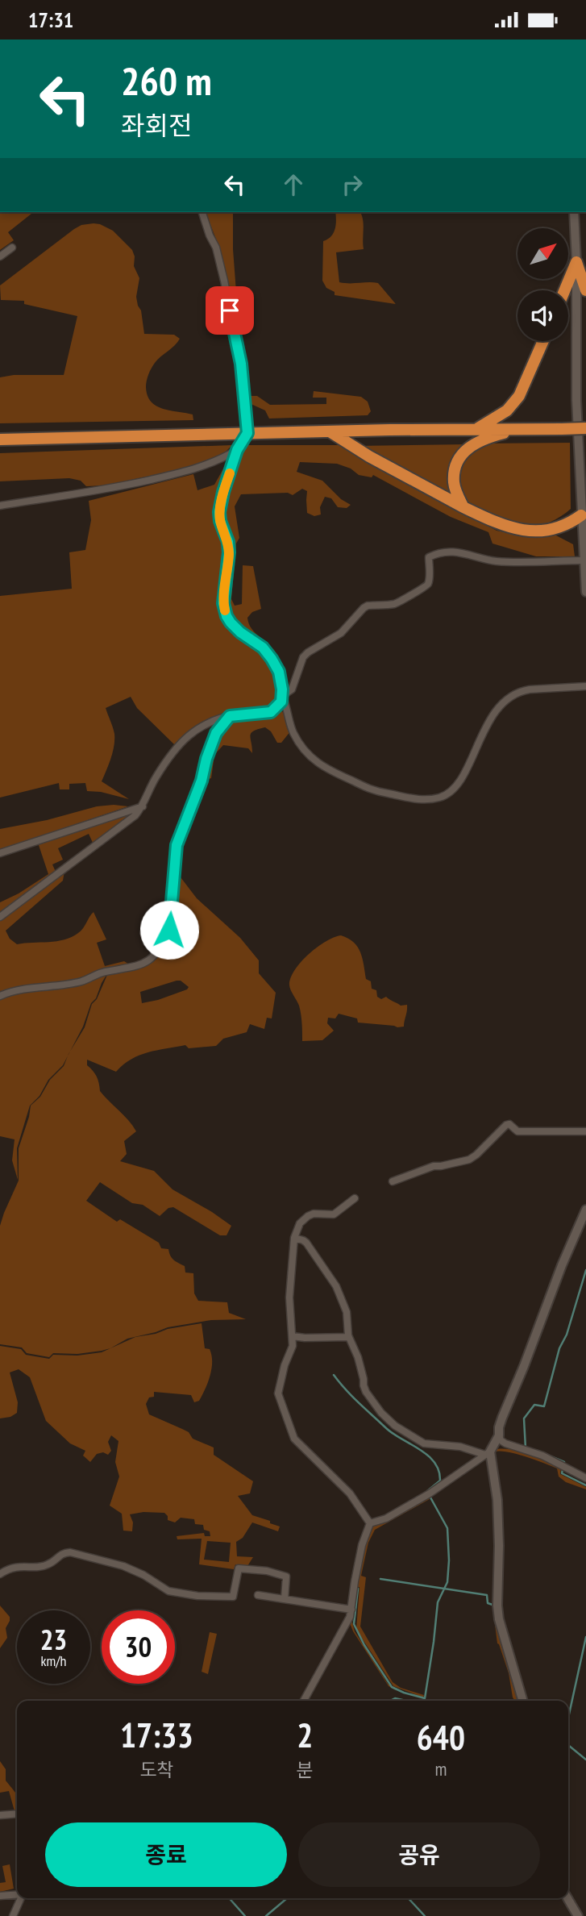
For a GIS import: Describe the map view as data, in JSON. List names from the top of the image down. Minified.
{"north":"top right","page":{"status":"17:31","turn":["260 m","좌회전"],"speed":"23 km/h","limit":"30","eta":["17:33","도착","2","분","640","m"],"buttons":["종료","공유"]}}
